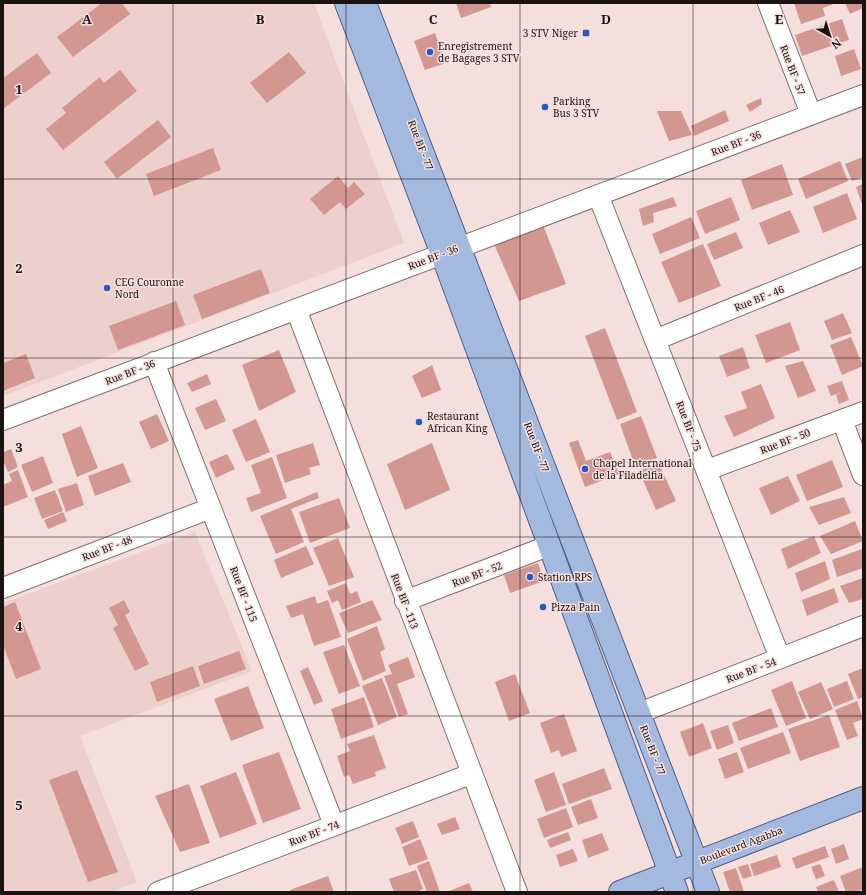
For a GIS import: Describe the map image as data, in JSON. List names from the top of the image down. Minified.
{"streets":{"main road":["Rue BF - 77","Boulevard Agabba"],"street":["Rue BF - 57","Rue BF - 36","Rue BF - 46","Rue BF - 75","Rue BF - 50","Rue BF - 48","Rue BF - 52","Rue BF - 115","Rue BF - 113","Rue BF - 54","Rue BF - 74"]},"crossings":[["Rue BF - 57","Rue BF - 36"],["Rue BF - 36","Rue BF - 77"],["Rue BF - 36","Rue BF - 75"],["Rue BF - 36","Rue BF - 115"],["Rue BF - 36","Rue BF - 113"],["Rue BF - 77","Rue BF - 52"],["Rue BF - 77","Rue BF - 54"],["Rue BF - 77","Boulevard Agabba"],["Rue BF - 46","Rue BF - 75"],["Rue BF - 75","Rue BF - 50"],["Rue BF - 75","Rue BF - 54"],["Rue BF - 48","Rue BF - 115"],["Rue BF - 52","Rue BF - 113"],["Rue BF - 115","Rue BF - 74"],["Rue BF - 113","Rue BF - 74"]],"places":{"transit":["3 STV Niger"],"other":["Enregistrement de Bagages 3 STV","Parking Bus 3 STV","CEG Couronne Nord","Restaurant African King","Chapel International de la Filadelfia","Station RPS","Pizza Pain"]},"north":"bottom right","grid":{"columns":["A","B","C","D","E"],"rows":["1","2","3","4","5"]}}
